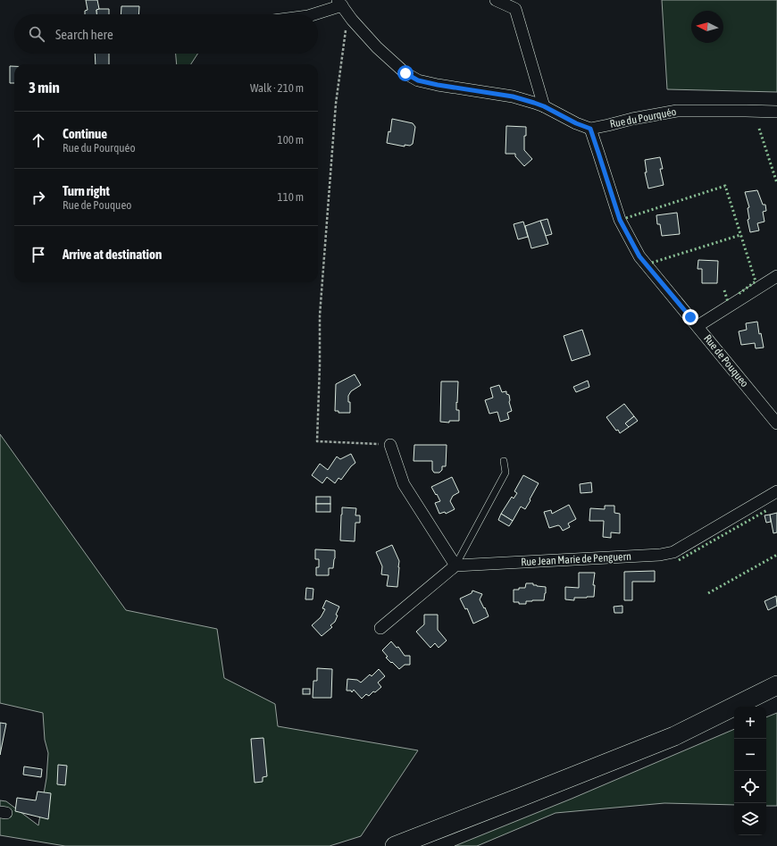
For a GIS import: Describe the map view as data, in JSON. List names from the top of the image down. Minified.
{"streets":{"street":["Rue du Pourquéo","Rue de Pouqueo","Rue Jean Marie de Penguern"]},"crossings":[["Rue du Pourquéo","Rue de Pouqueo"]],"north":"left","page":{"search":"Search here","heading":["3 min","Walk · 210 m"],"list":[["Continue","Rue du Pourquéo","100 m"],["Turn right","Rue de Pouqueo","110 m"],"Arrive at destination"],"map_buttons":["+","−"]}}
